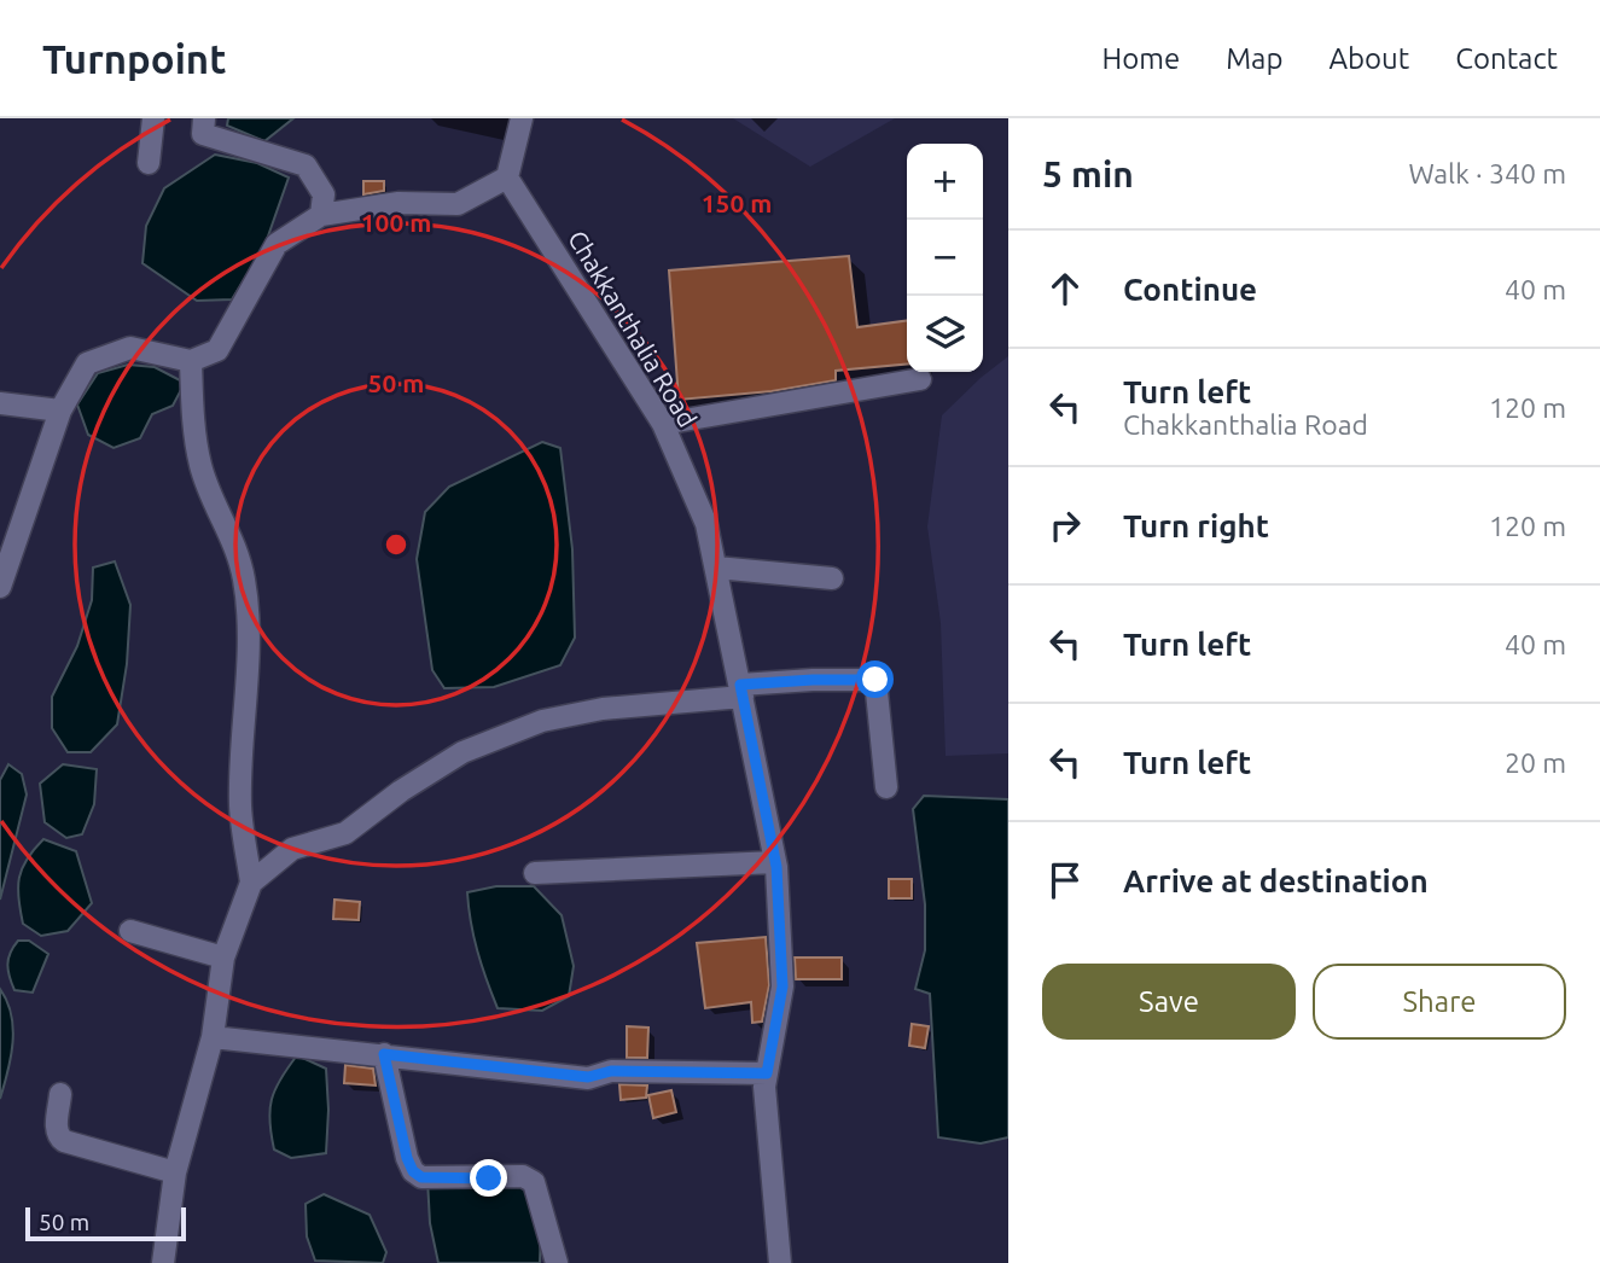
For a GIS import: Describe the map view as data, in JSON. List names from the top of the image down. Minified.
{"streets":{"street":["Chakkanthalia Road"]},"scale_bar":"50 m","page":{"header":"Turnpoint","nav":["Home","Map","About","Contact"],"heading":["5 min","Walk · 340 m"],"map_buttons":["+","−"],"list":[["Continue","40 m"],["Turn left","Chakkanthalia Road","120 m"],["Turn right","120 m"],["Turn left","40 m"],["Turn left","20 m"],"Arrive at destination"],"buttons":["Save","Share"],"scale":"50 m"},"rings":["150 m","100 m","50 m"]}
